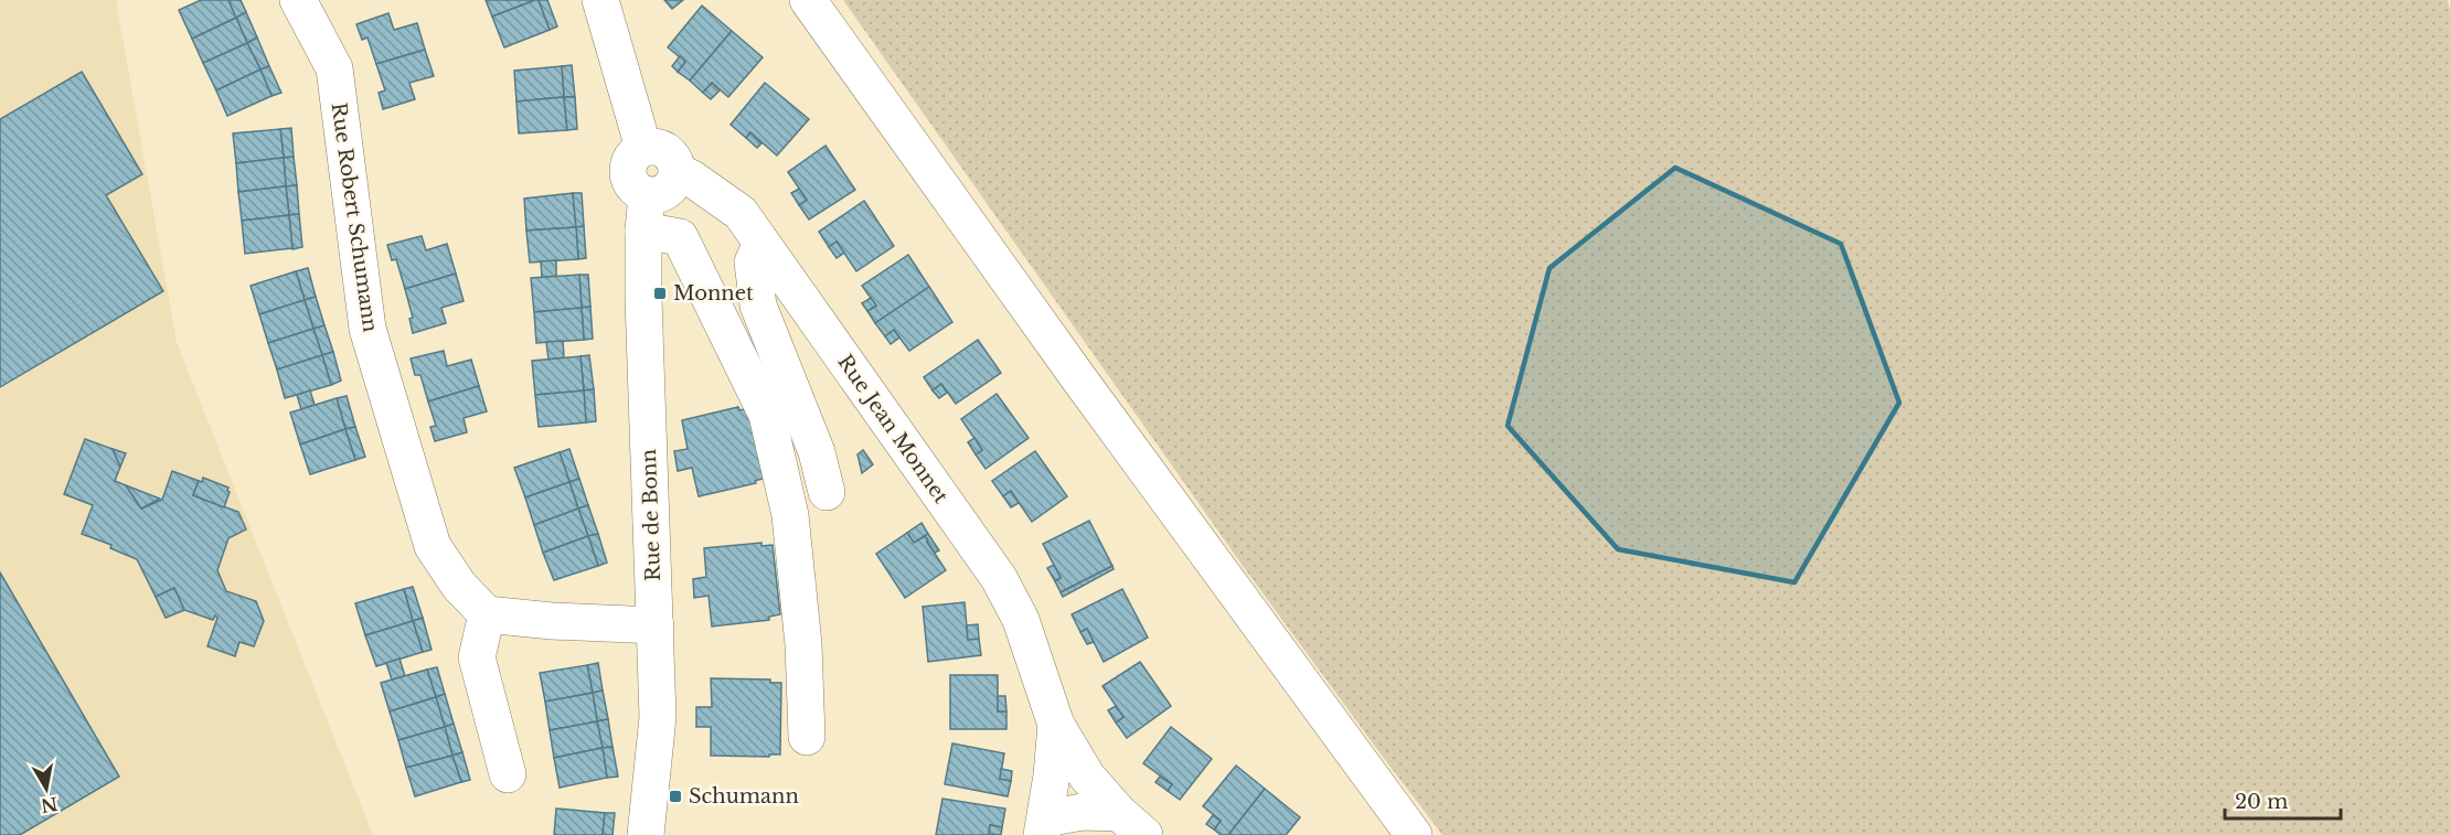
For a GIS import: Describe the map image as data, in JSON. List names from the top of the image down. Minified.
{"streets":{"street":["Rue Robert Schumann","Rue Jean Monnet","Rue de Bonn"]},"crossings":[["Rue Jean Monnet","Rue de Bonn"]],"places":{"transit":["Monnet","Schumann"]},"scale_bar":"20 m","north":"bottom"}
